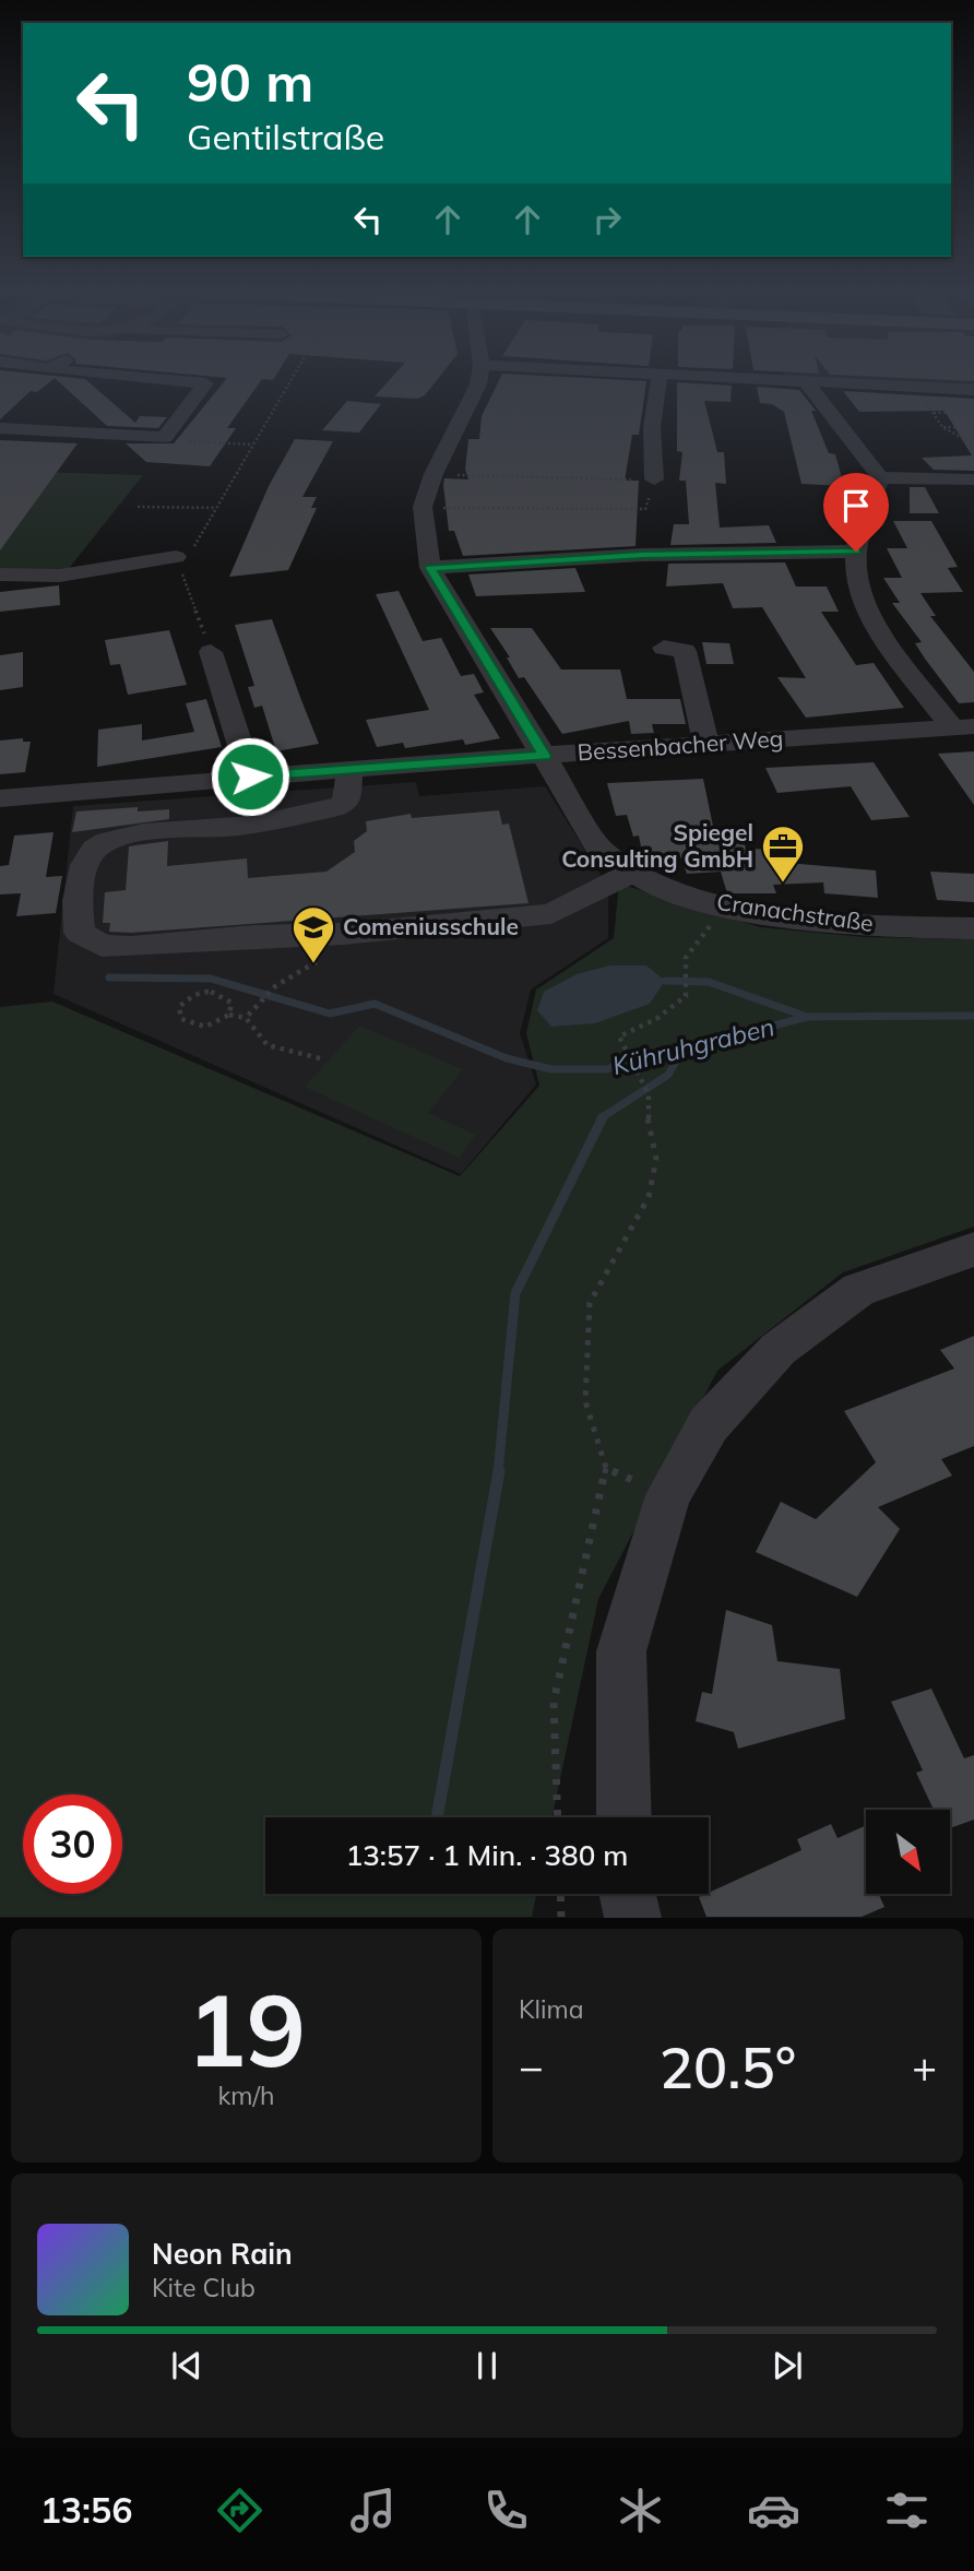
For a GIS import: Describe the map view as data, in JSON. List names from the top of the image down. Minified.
{"streets":{"street":["Bessenbacher Weg","Cranachstraße"]},"crossings":[["Bessenbacher Weg","Cranachstraße"]],"water":["Kühruhgraben"],"places":{"office":["Spiegel Consulting GmbH"],"school or university":["Comeniusschule"]},"north":"bottom right","page":{"turn":["90 m","Gentilstraße"],"limit":"30","trip":"13:57 · 1 Min. · 380 m","tile":[["19","km/h"],"Klima"],"heat":["−","20.5°","+"],"song":["Neon Rain","Kite Club"],"tabs":"13:56"}}
